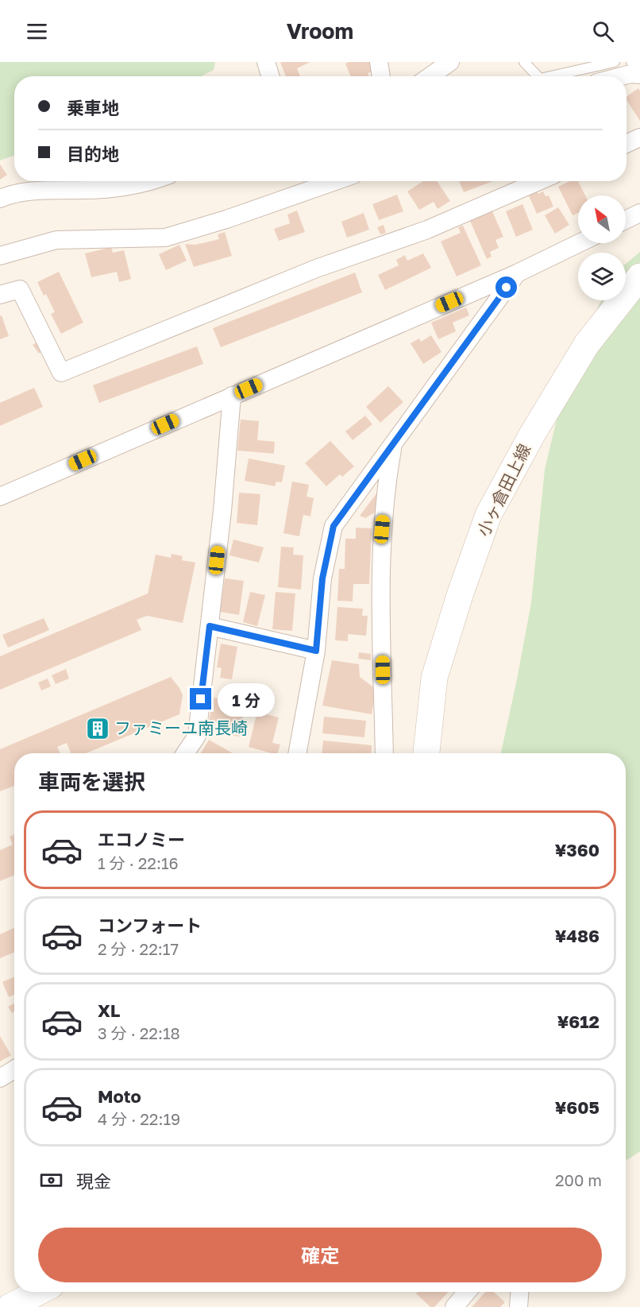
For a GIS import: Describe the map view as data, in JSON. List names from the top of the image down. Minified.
{"streets":{"main road":["小ヶ倉田上線"]},"places":{"building":["ファミーユ南長崎"]},"north":"top left","page":{"header":"Vroom","banner":["乗車地","目的地"],"bubble":"1 分","heading":"車両を選択","list":[{"name":"エコノミー","note":"1 分 · 22:16","value":"¥360"},{"name":"コンフォート","note":"2 分 · 22:17","value":"¥486"},{"name":"XL","note":"3 分 · 22:18","value":"¥612"},{"name":"Moto","note":"4 分 · 22:19","value":"¥605"}],"pay":["現金","200 m"],"buttons":"確定"}}
